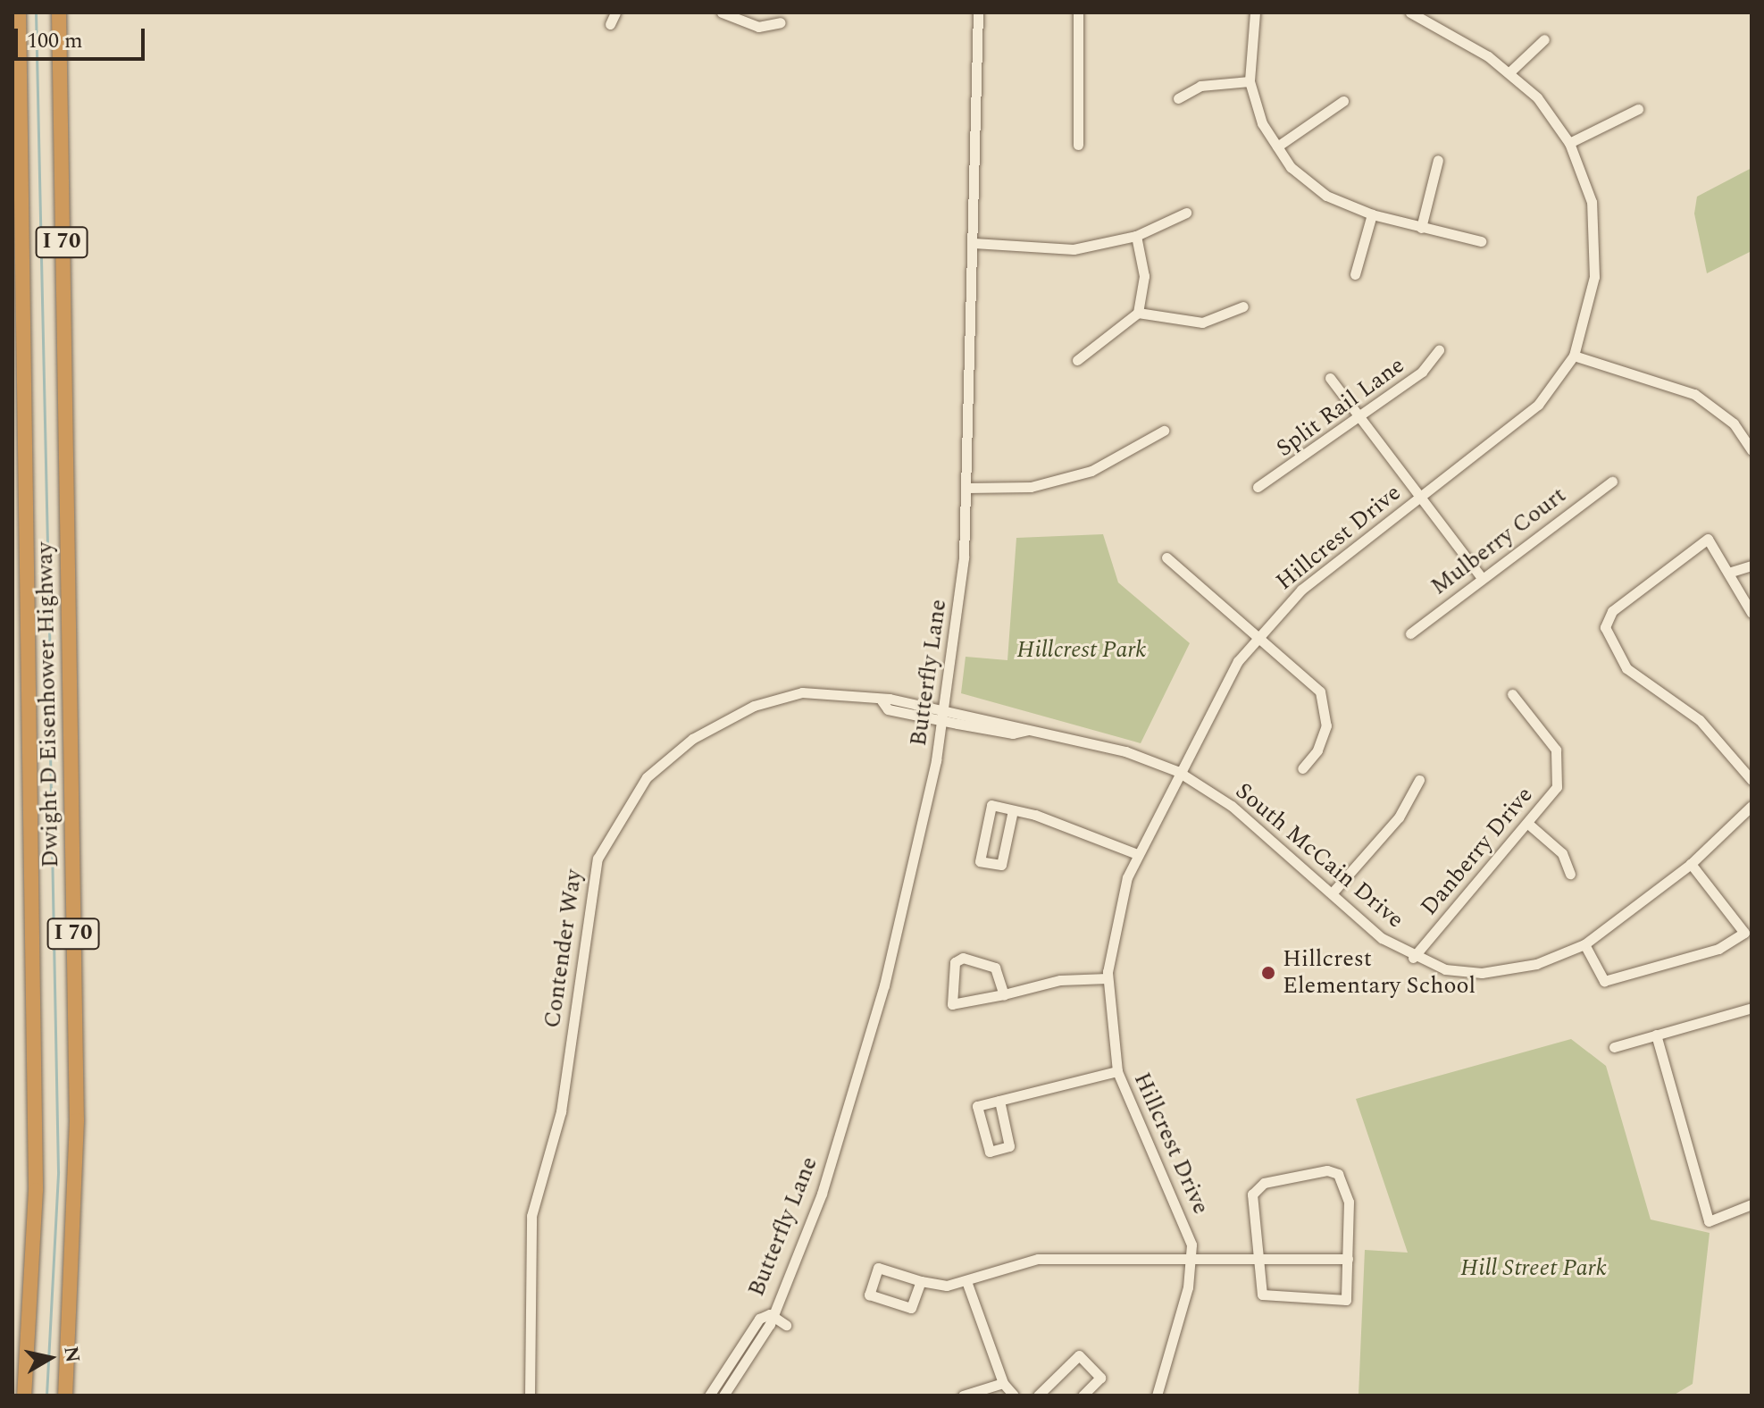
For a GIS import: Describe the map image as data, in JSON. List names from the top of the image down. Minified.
{"streets":{"highway":["I 70","Dwight D Eisenhower Highway"],"street":["Split Rail Lane","Hillcrest Drive","Mulberry Court","Butterfly Lane","Danberry Drive","South McCain Drive","Contender Way"]},"crossings":[["Hillcrest Drive","South McCain Drive"],["Butterfly Lane","South McCain Drive"],["Butterfly Lane","Contender Way"],["Danberry Drive","South McCain Drive"],["South McCain Drive","Contender Way"]],"parks":["Hillcrest Park","Hill Street Park"],"places":["Hillcrest Elementary School"],"scale_bar":"100 m","north":"right"}
